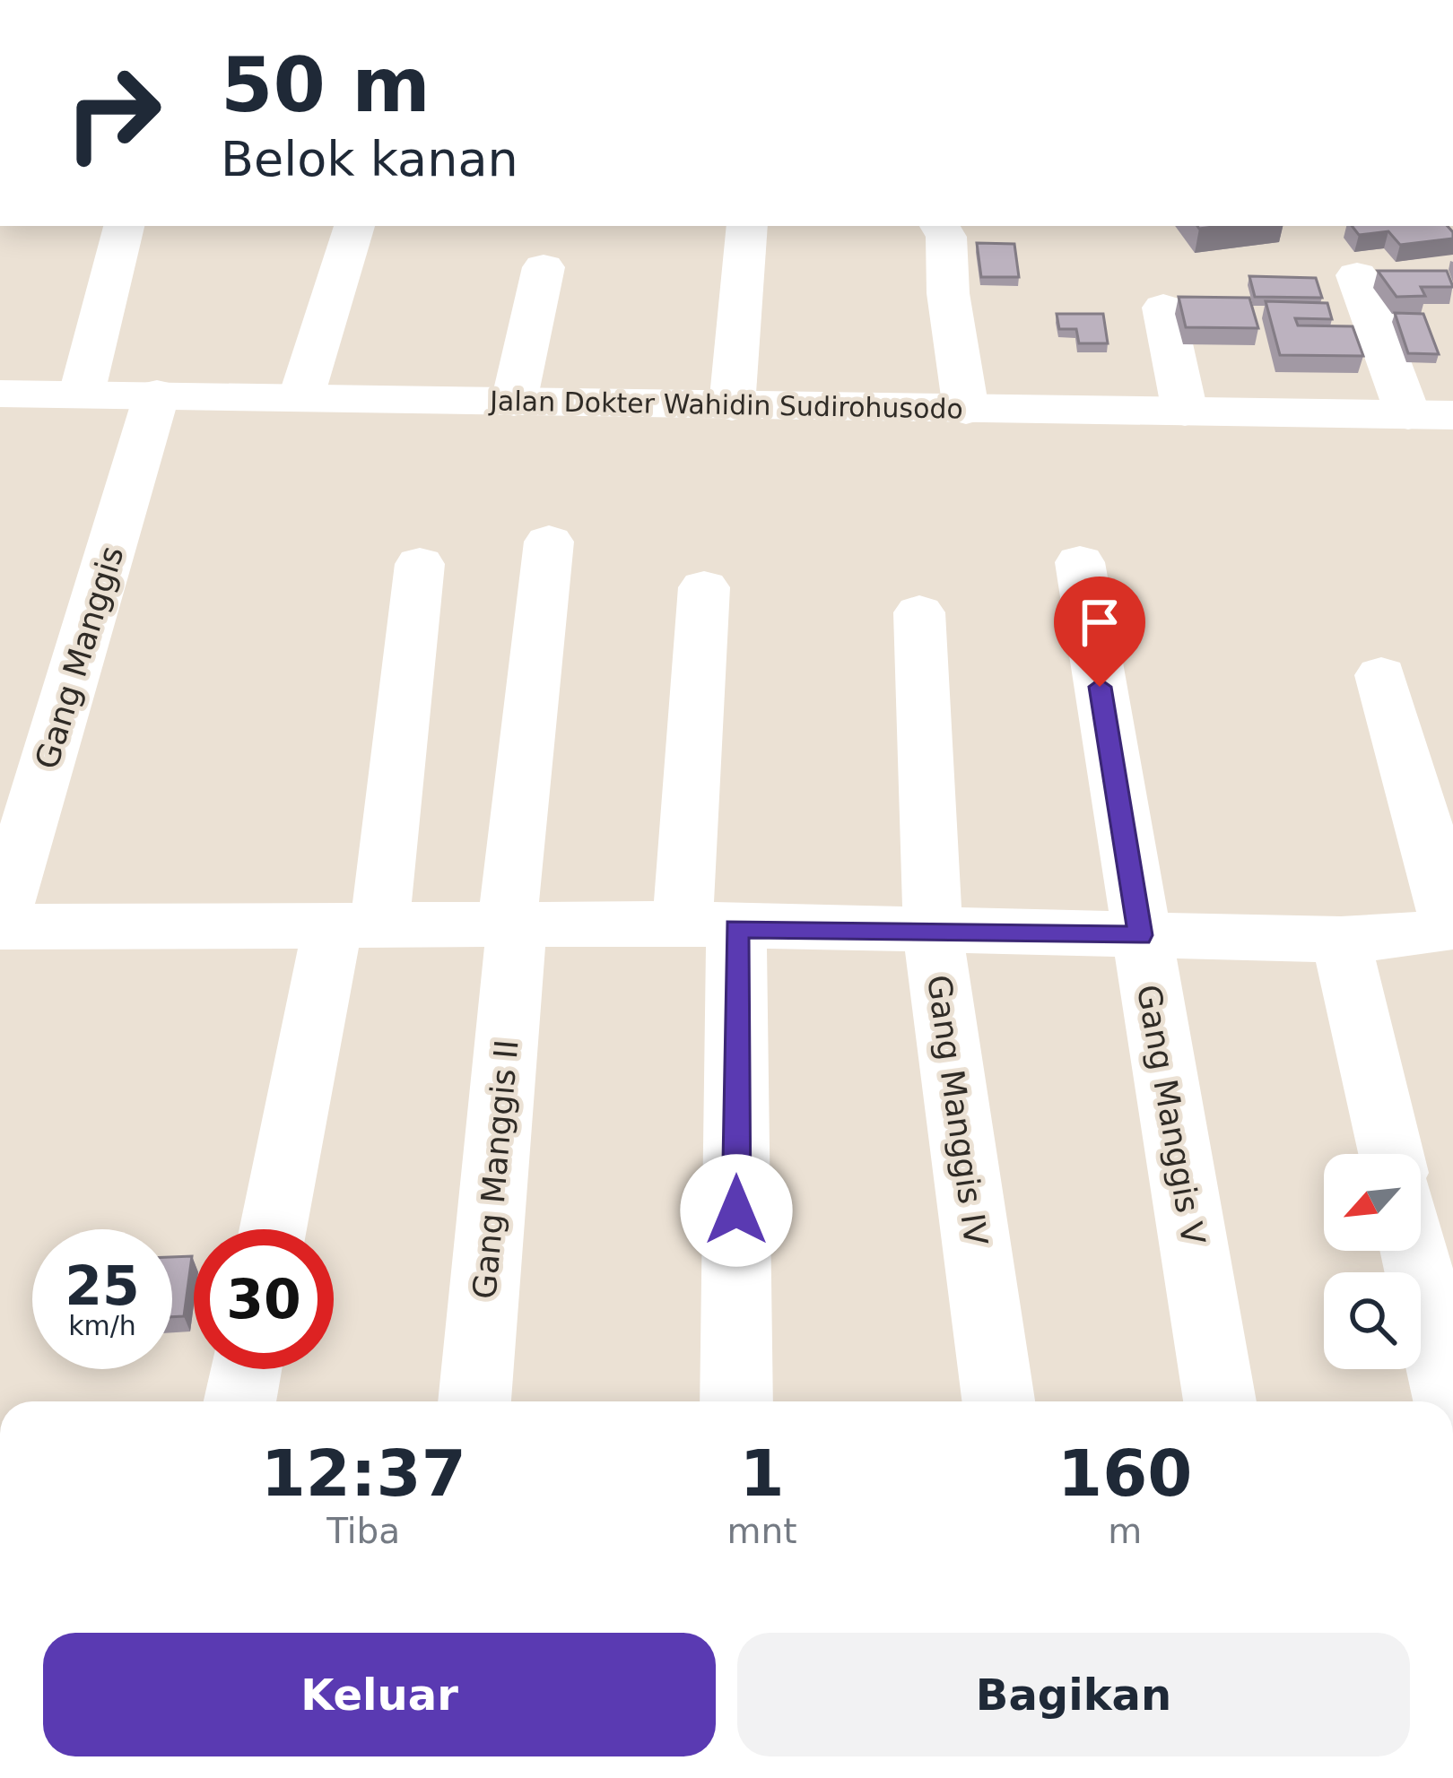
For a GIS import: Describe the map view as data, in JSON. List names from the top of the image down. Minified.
{"streets":{"street":["Jalan Dokter Wahidin Sudirohusodo","Gang Manggis","Gang Manggis IV","Gang Manggis V","Gang Manggis II"]},"crossings":[["Jalan Dokter Wahidin Sudirohusodo","Gang Manggis"]],"north":"bottom left","page":{"turn":["50 m","Belok kanan"],"speed":"25 km/h","limit":"30","eta":["12:37","Tiba","1","mnt","160","m"],"buttons":["Keluar","Bagikan"]}}
